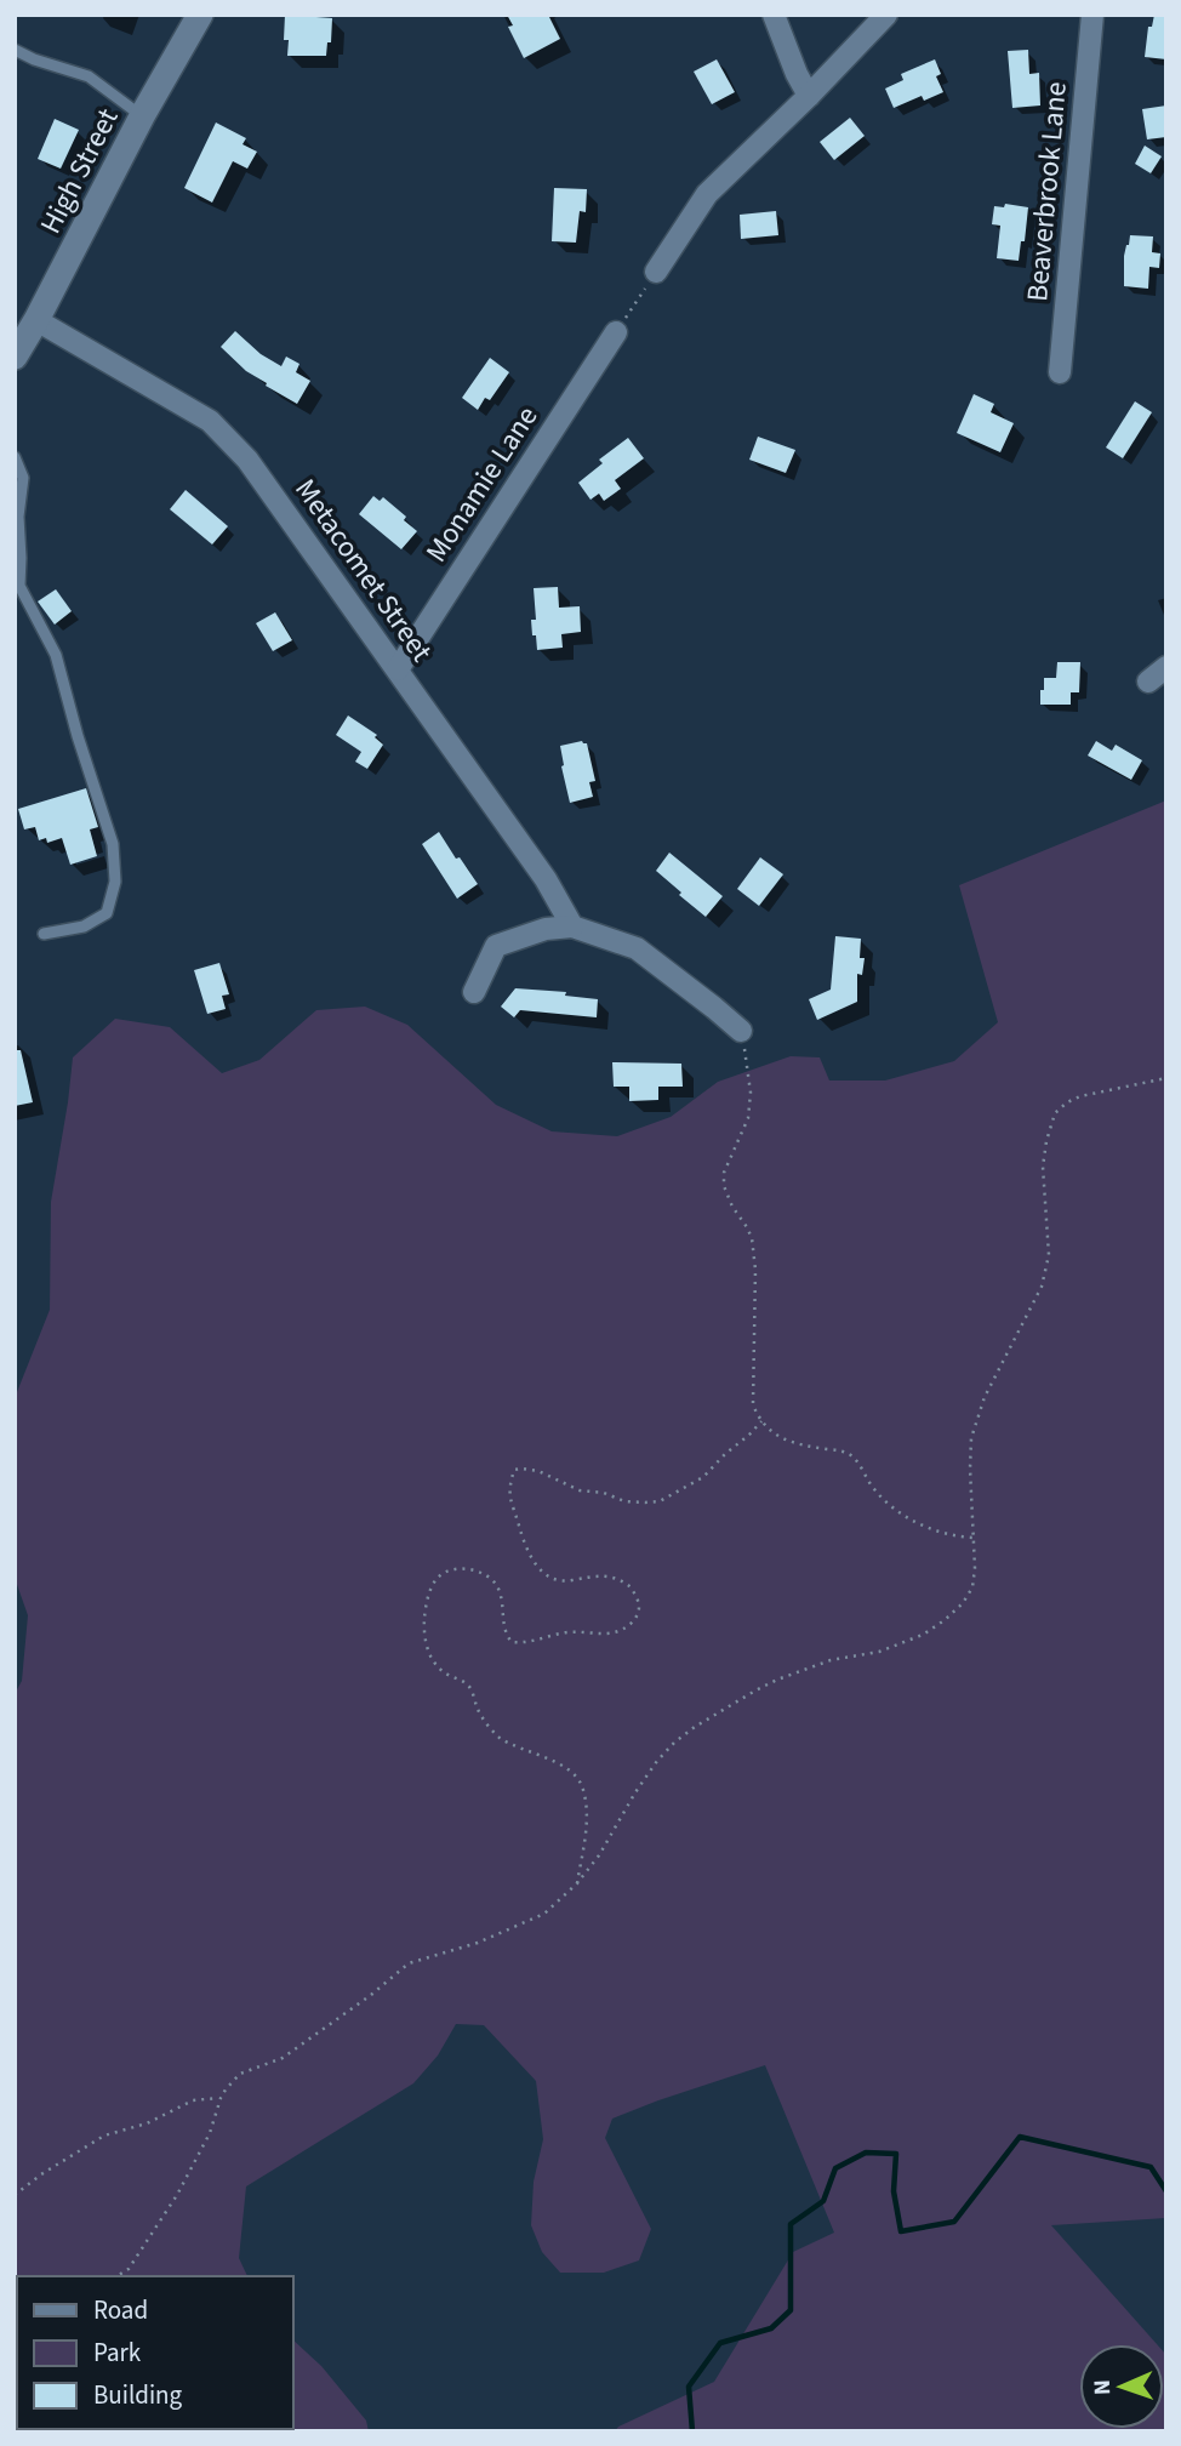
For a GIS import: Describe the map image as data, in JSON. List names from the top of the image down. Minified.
{"streets":{"street":["High Street","Beaverbrook Lane","Monamie Lane","Metacomet Street"]},"crossings":[["High Street","Metacomet Street"],["Monamie Lane","Metacomet Street"]],"legend":["Road","Park","Building"],"north":"left"}
